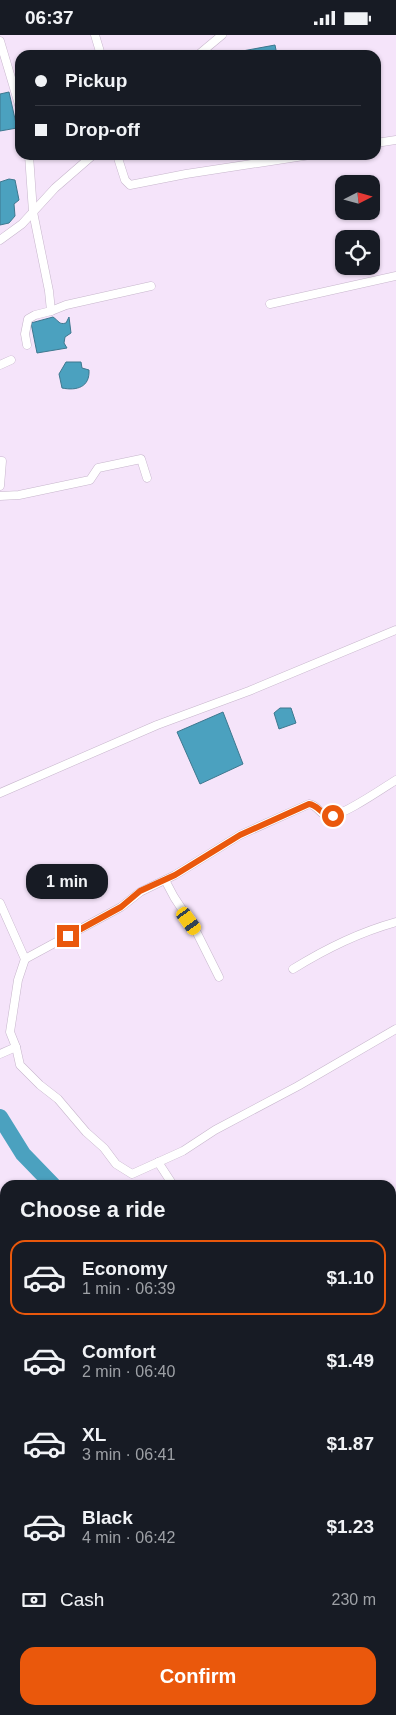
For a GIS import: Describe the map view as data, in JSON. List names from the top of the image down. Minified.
{"north":"right","page":{"status":"06:37","banner":["Pickup","Drop-off"],"bubble":"1 min","heading":"Choose a ride","list":[{"name":"Economy","note":"1 min · 06:39","value":"$1.10"},{"name":"Comfort","note":"2 min · 06:40","value":"$1.49"},{"name":"XL","note":"3 min · 06:41","value":"$1.87"},{"name":"Black","note":"4 min · 06:42","value":"$1.23"}],"pay":["Cash","230 m"],"buttons":"Confirm"}}
